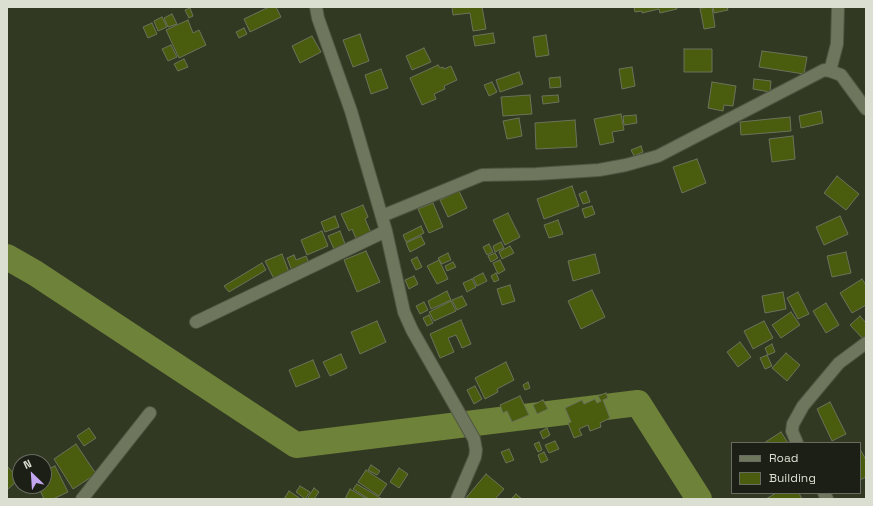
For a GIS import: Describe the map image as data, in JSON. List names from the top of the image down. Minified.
{"legend":["Road","Building"],"north":"top left"}
